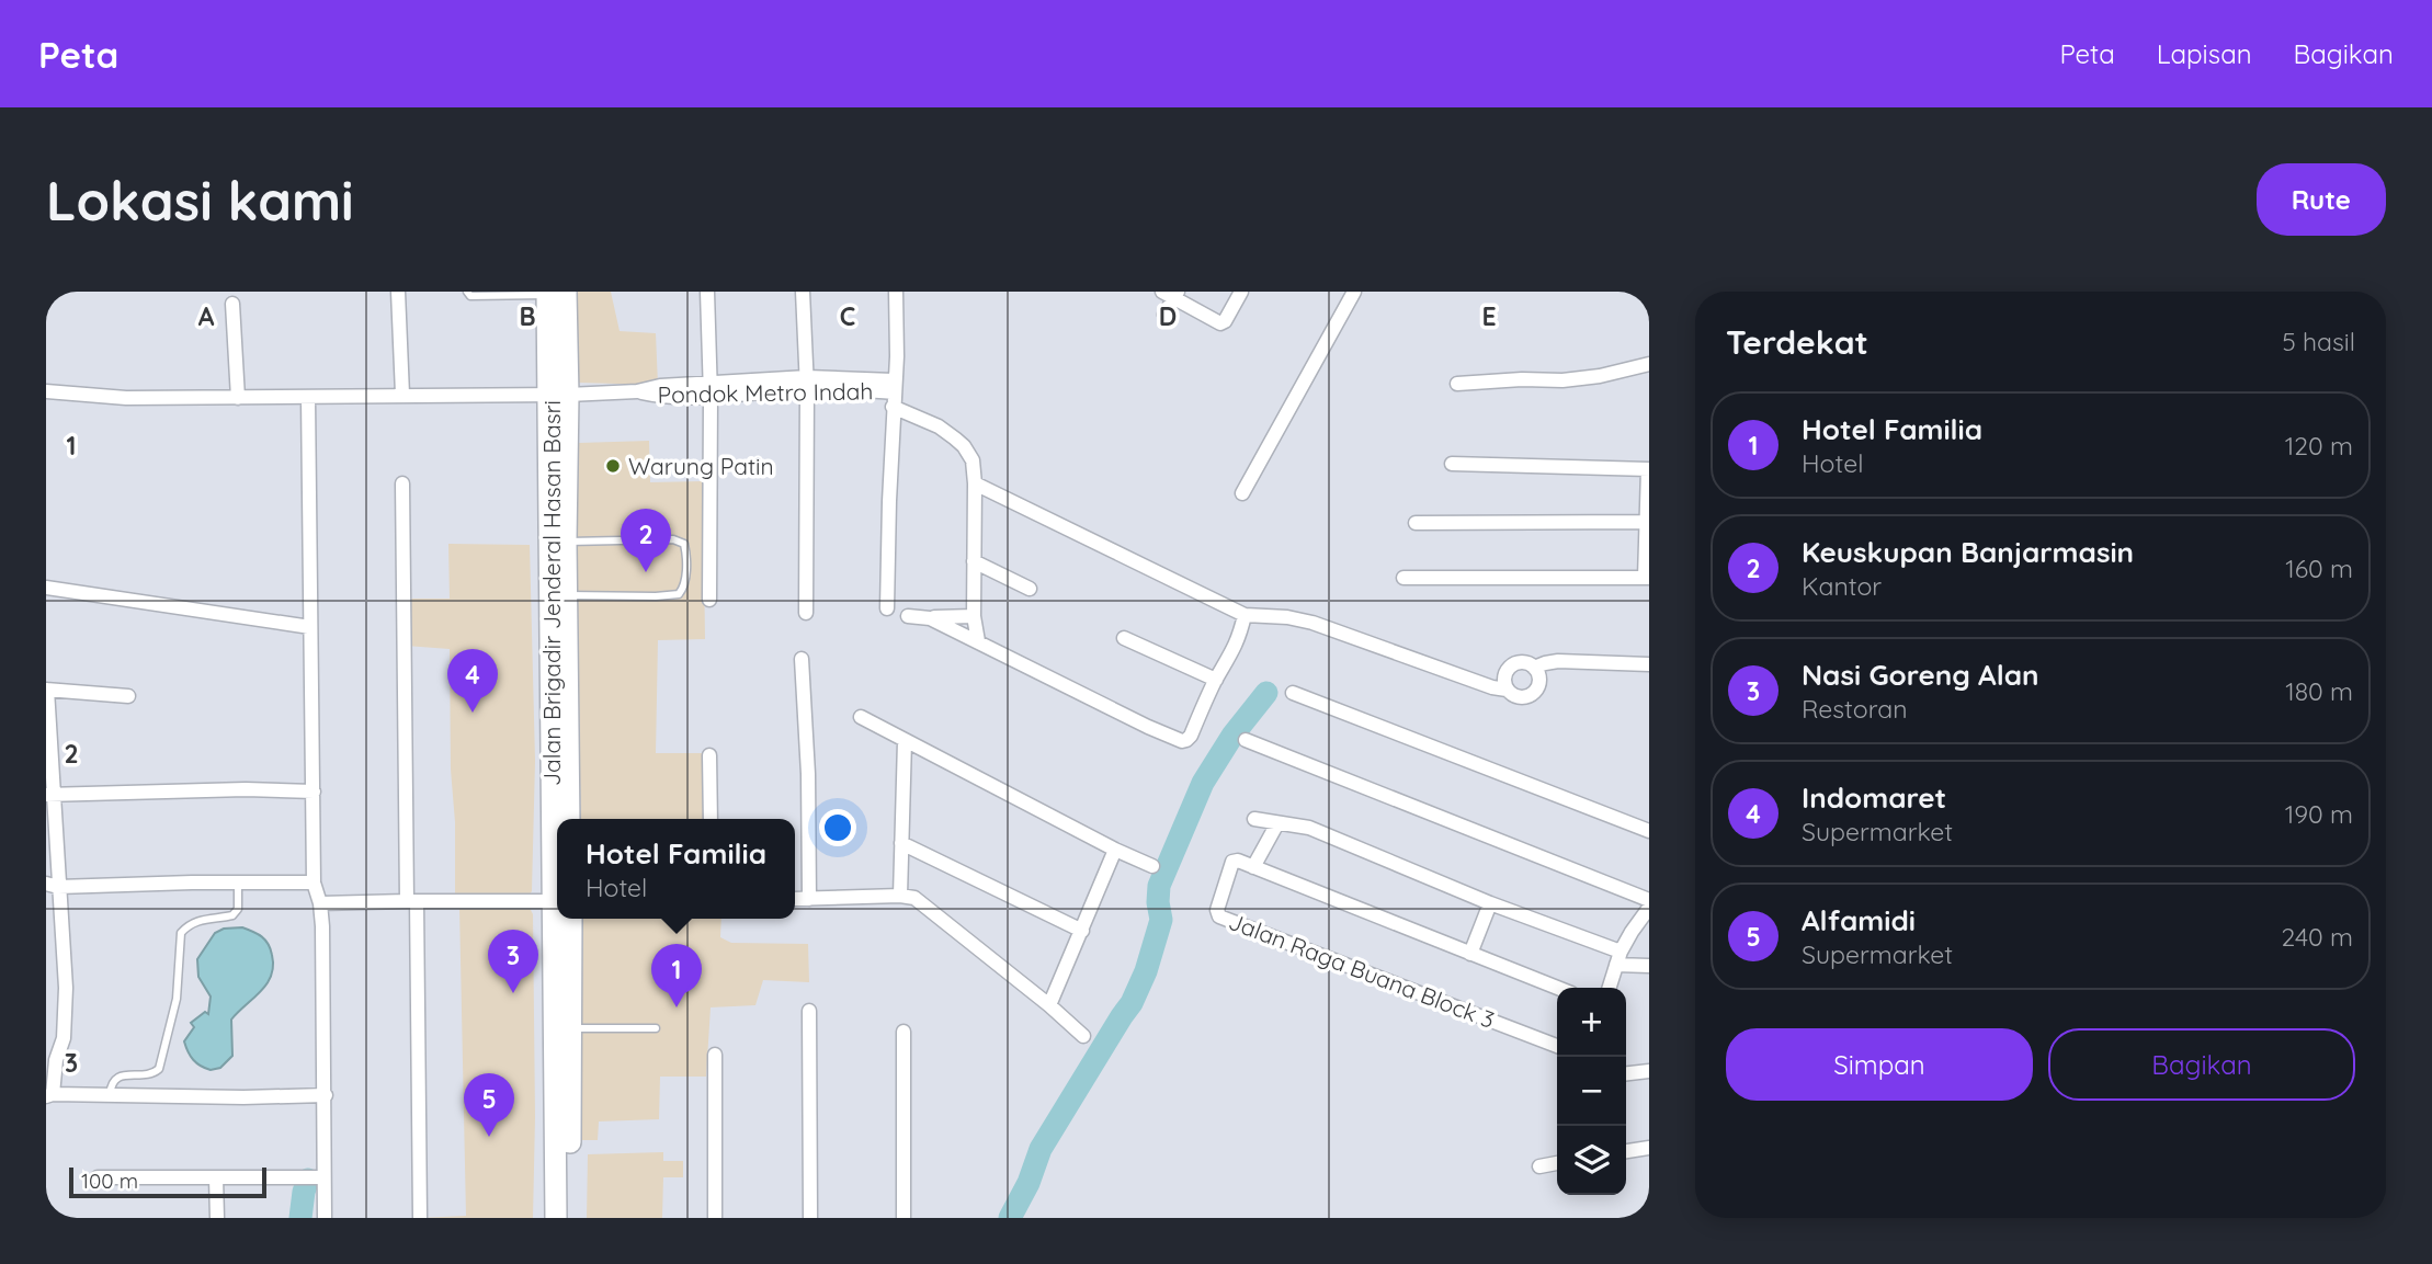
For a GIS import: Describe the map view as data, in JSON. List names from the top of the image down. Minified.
{"streets":{"highway":["Jalan Brigadir Jenderal Hasan Basri"],"street":["Pondok Metro Indah","Jalan Raga Buana Block 3"]},"crossings":[["Pondok Metro Indah","Jalan Brigadir Jenderal Hasan Basri"]],"places":["Warung Patin"],"scale_bar":"100 m","page":{"header":"Peta","nav":["Peta","Lapisan","Bagikan"],"buttons":["Rute",["Simpan","Bagikan"]],"title":"Lokasi kami","heading":["Terdekat","5 hasil"],"list":[{"mark":"1","name":"Hotel Familia","note":"Hotel","value":"120 m"},{"mark":"2","name":"Keuskupan Banjarmasin","note":"Kantor","value":"160 m"},{"mark":"3","name":"Nasi Goreng Alan","note":"Restoran","value":"180 m"},{"mark":"4","name":"Indomaret","note":"Supermarket","value":"190 m"},{"mark":"5","name":"Alfamidi","note":"Supermarket","value":"240 m"}],"pins":["2","4","3","1","5"],"popup":["Hotel Familia","Hotel"],"map_buttons":["+","−"],"scale":"100 m"},"grid":{"columns":["A","B","C","D","E"],"rows":["1","2","3"]}}
